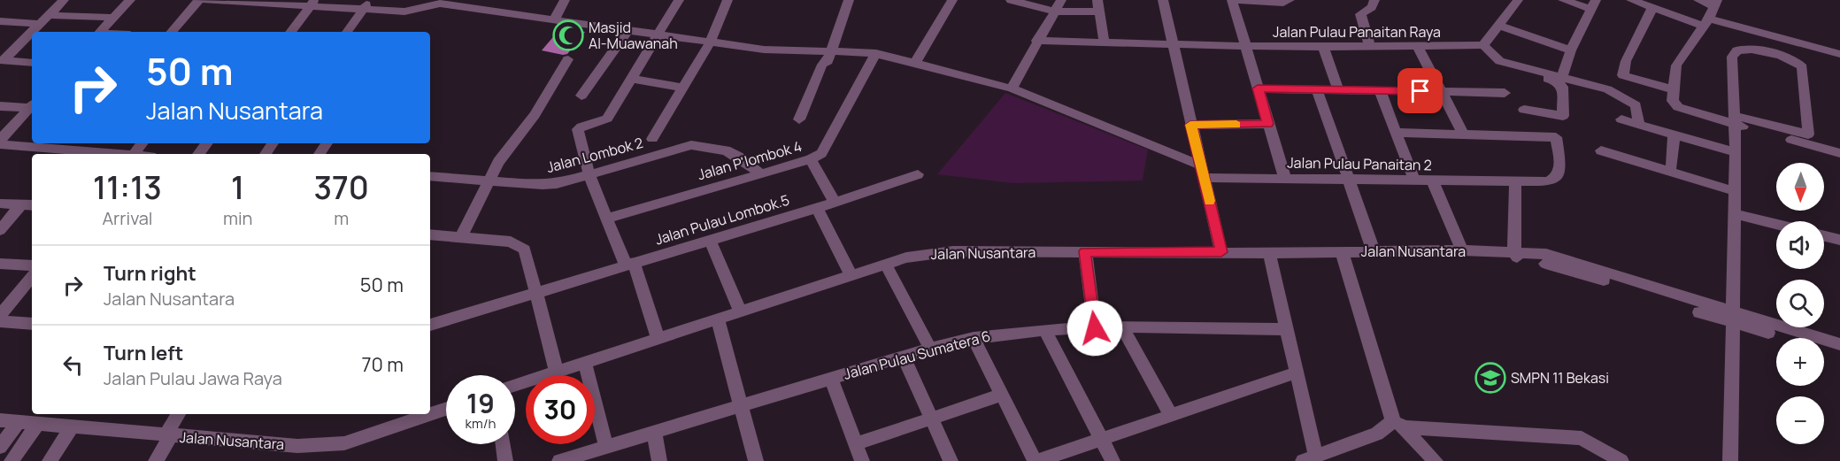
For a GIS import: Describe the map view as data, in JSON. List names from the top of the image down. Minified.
{"streets":{"street":["Jalan Pulau Panaitan Raya","Jalan Lombok 2","Jalan P'lombok 4","Jalan Pulau Panaitan 2","Jalan Pulau Lombok.5","Jalan Nusantara","Jalan Pulau Sumatera 6"]},"crossings":[["Jalan Lombok 2","Jalan P'lombok 4"]],"places":{"mosque":["Masjid Al-Muawanah"],"school or university":["SMPN 11 Bekasi"]},"north":"bottom","page":{"turn":["50 m","Jalan Nusantara"],"eta":["11:13","Arrival","1","min","370","m"],"map_buttons":["+","−"],"list":[{"name":"Turn right","note":"Jalan Nusantara","value":"50 m"},{"name":"Turn left","note":"Jalan Pulau Jawa Raya","value":"70 m"}],"speed":"19 km/h","limit":"30"}}
